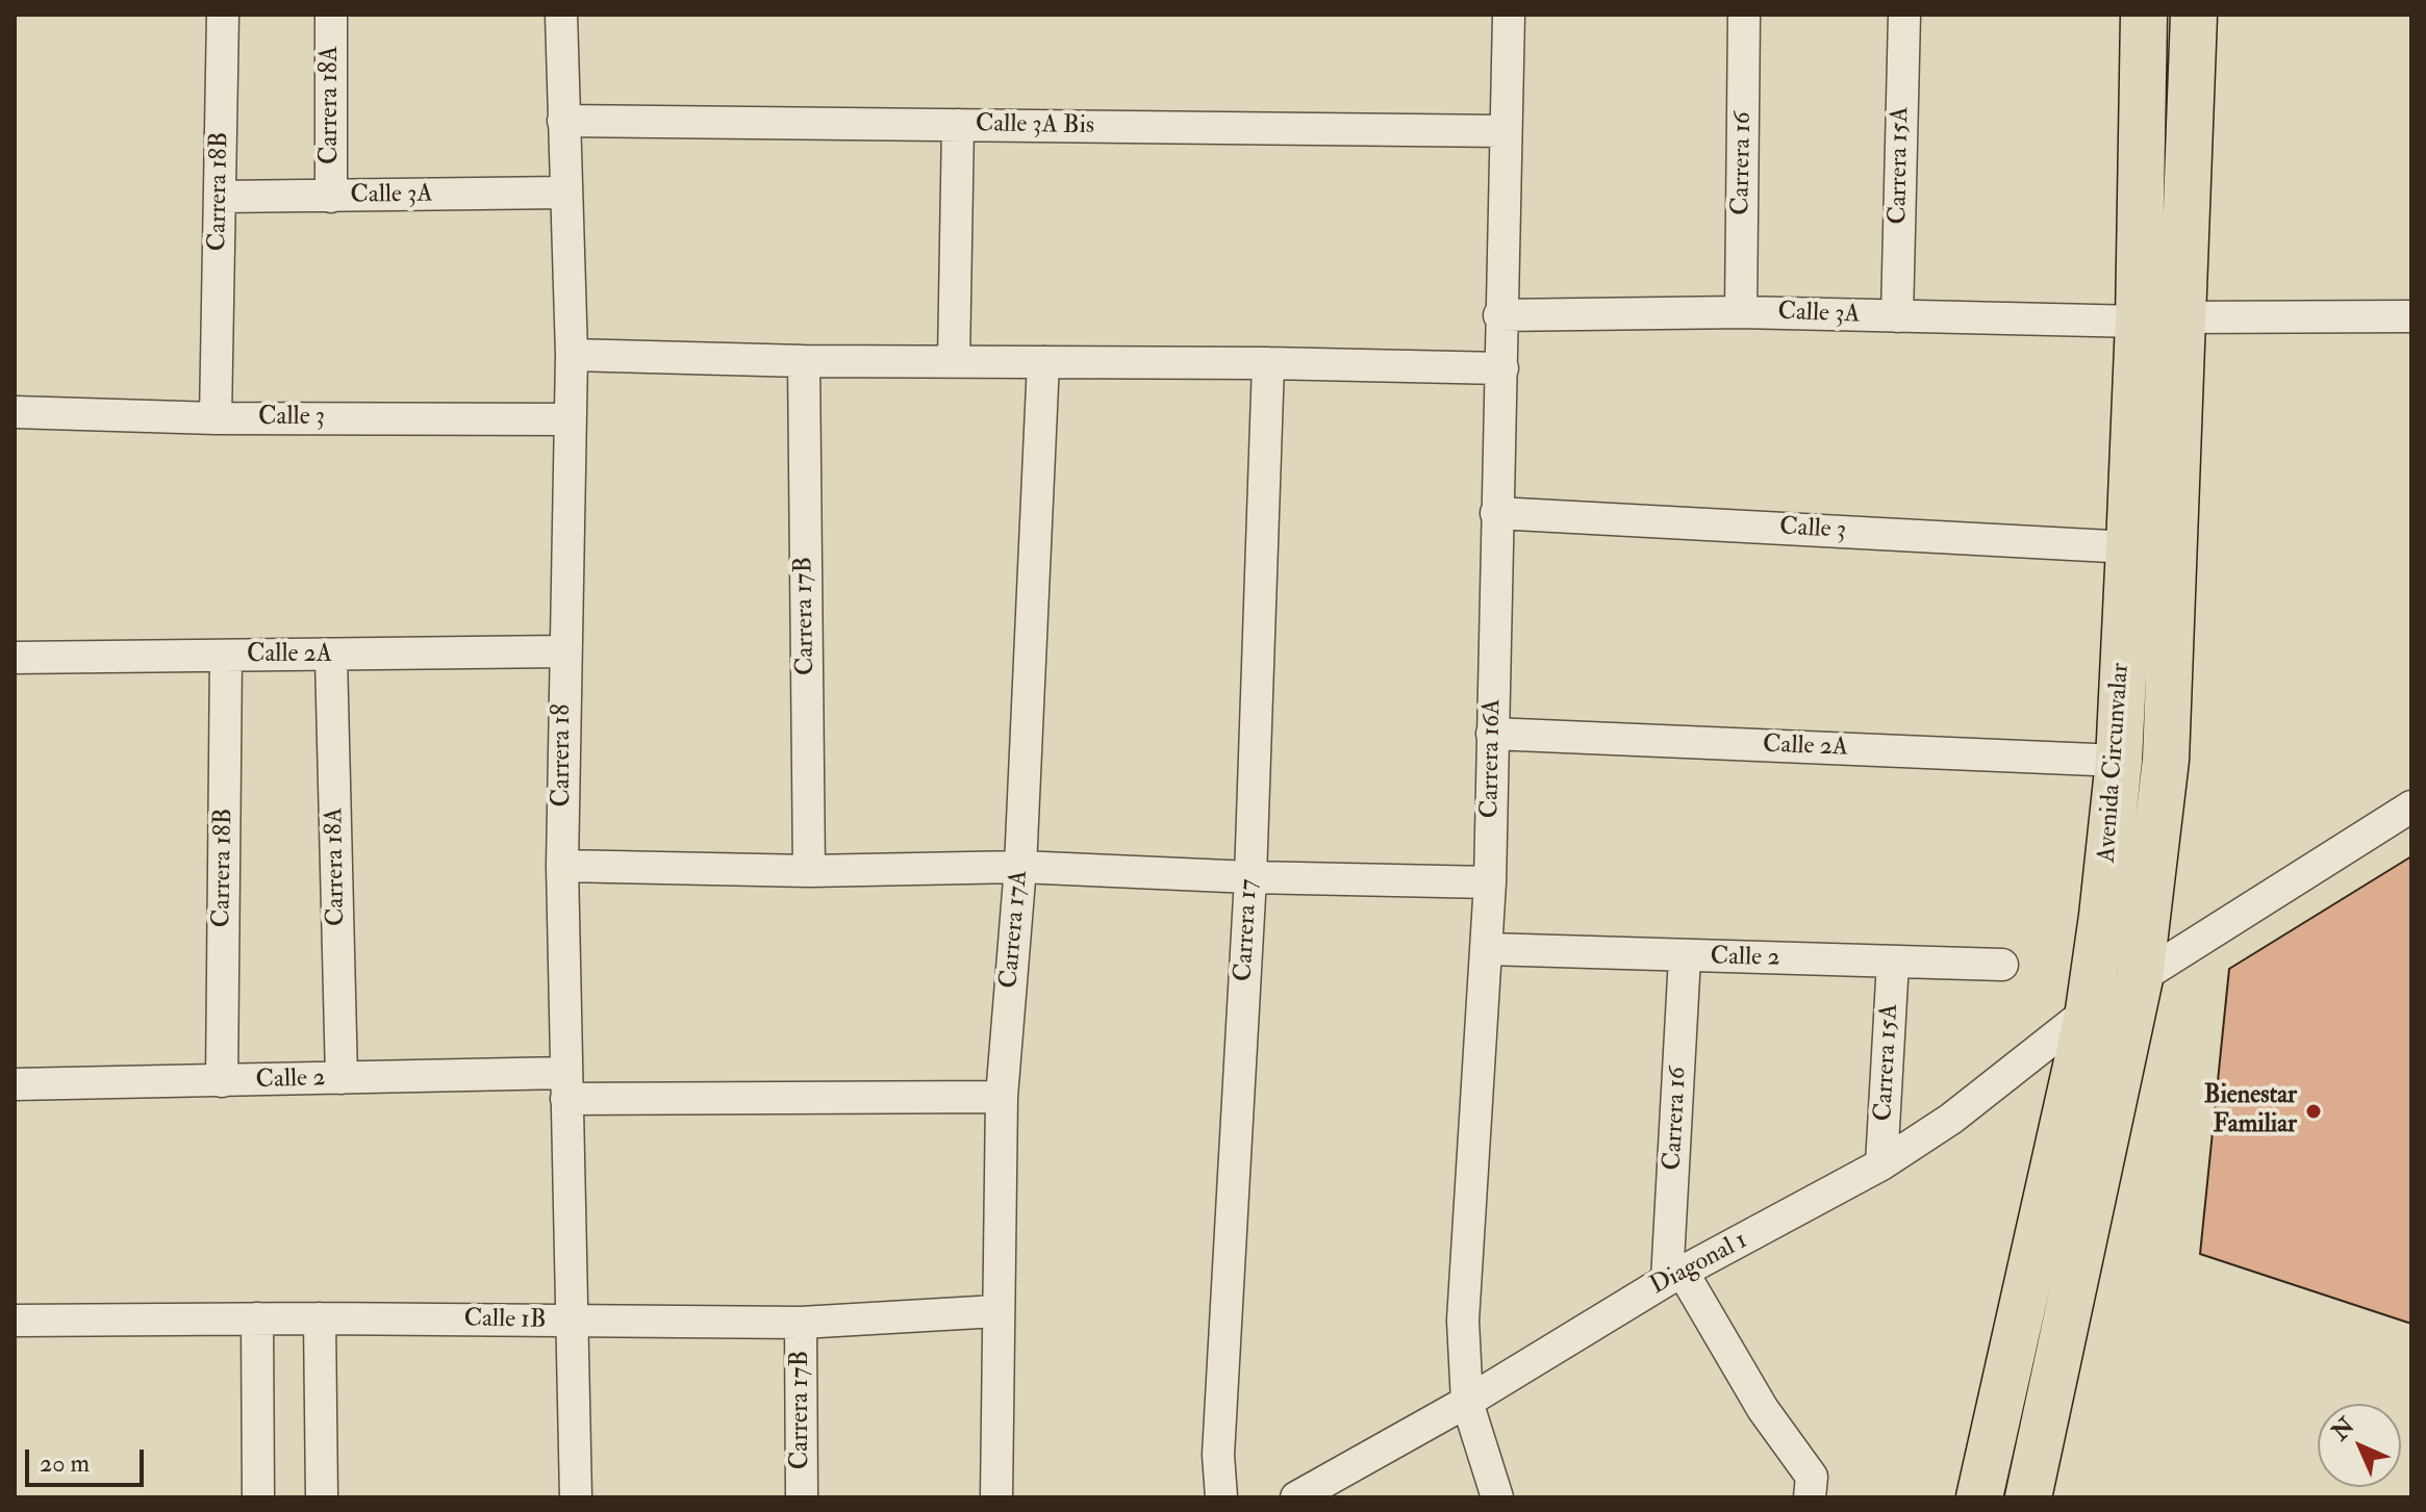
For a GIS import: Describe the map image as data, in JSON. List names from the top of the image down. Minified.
{"streets":{"highway":["Avenida Circunvalar"],"street":["Carrera 18A","Calle 3A Bis","Carrera 16","Carrera 15A","Carrera 18B","Calle 3A","Calle 3","Carrera 17B","Calle 2A","Carrera 18","Carrera 16A","Carrera 17A","Carrera 17","Calle 2","Diagonal 1","Calle 1B"]},"crossings":[["Carrera 18A","Calle 3A"],["Carrera 18A","Calle 2A"],["Carrera 18A","Calle 2"],["Calle 3A Bis","Carrera 18"],["Calle 3A Bis","Carrera 16A"],["Carrera 16","Calle 3A"],["Carrera 16","Calle 2"],["Carrera 16","Diagonal 1"],["Carrera 15A","Calle 3A"],["Carrera 15A","Calle 2"],["Carrera 15A","Diagonal 1"],["Carrera 18B","Calle 3A"],["Carrera 18B","Calle 3"],["Carrera 18B","Calle 2A"],["Carrera 18B","Calle 2"],["Calle 3A","Carrera 18"],["Calle 3A","Carrera 16A"],["Calle 3A","Avenida Circunvalar"],["Calle 3","Carrera 18"],["Calle 3","Carrera 16A"],["Calle 3","Avenida Circunvalar"],["Carrera 17B","Calle 1B"],["Calle 2A","Carrera 18"],["Calle 2A","Carrera 16A"],["Calle 2A","Avenida Circunvalar"],["Carrera 18","Calle 2"],["Carrera 18","Calle 1B"],["Carrera 16A","Calle 2"],["Carrera 16A","Diagonal 1"],["Avenida Circunvalar","Diagonal 1"],["Carrera 17A","Calle 2"],["Carrera 17A","Calle 1B"]],"places":["Bienestar Familiar"],"scale_bar":"20 m","north":"top left"}
